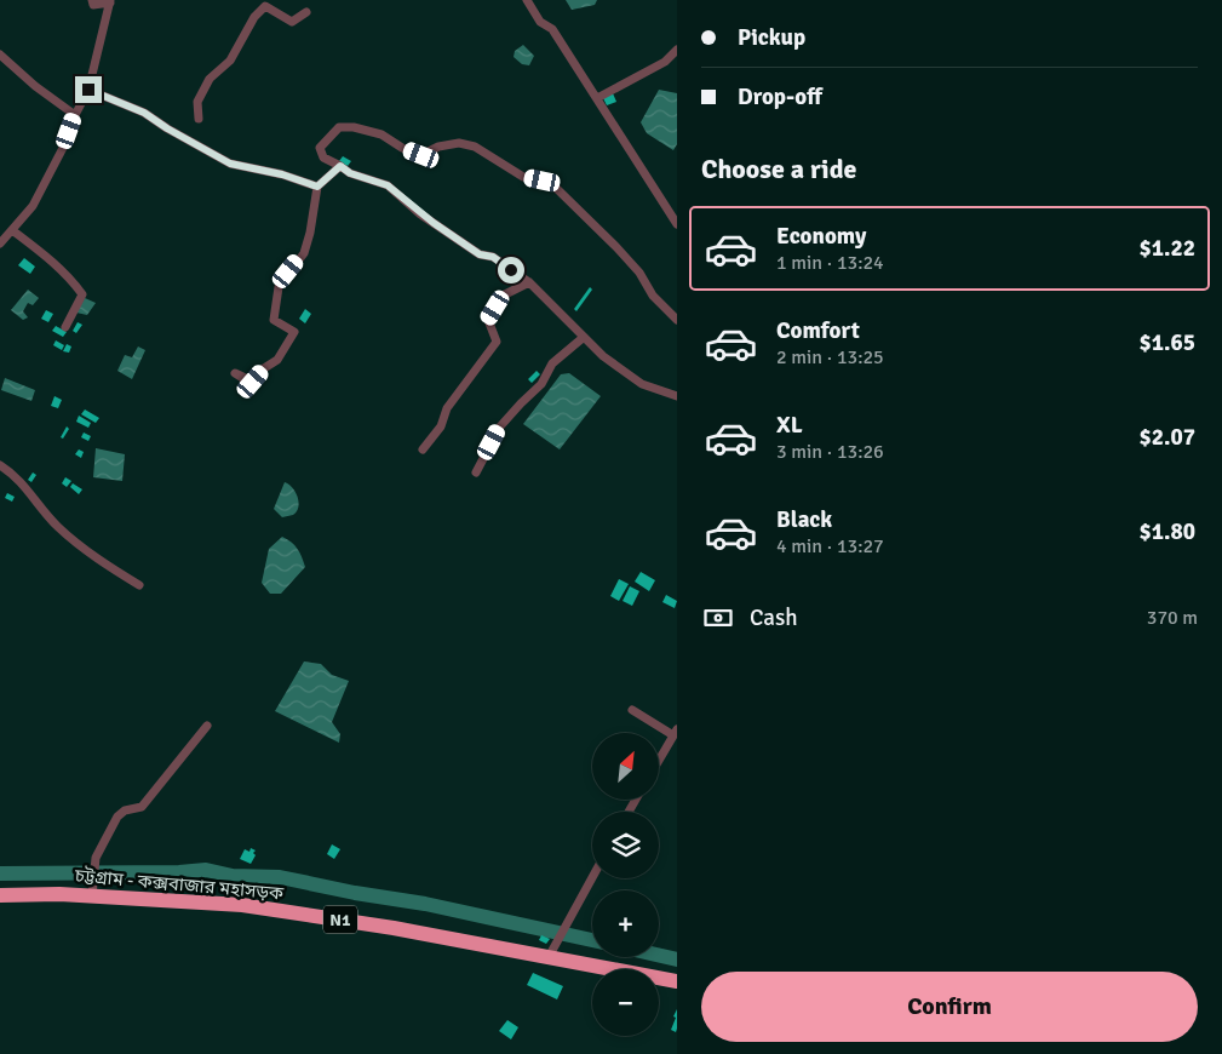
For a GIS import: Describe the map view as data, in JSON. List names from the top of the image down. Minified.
{"streets":{"highway":["চট্টগ্রাম - কক্সবাজার মহাসড়ক","N1"]},"north":"top right","page":{"banner":["Pickup","Drop-off"],"heading":"Choose a ride","list":[{"name":"Economy","note":"1 min · 13:24","value":"$1.22"},{"name":"Comfort","note":"2 min · 13:25","value":"$1.65"},{"name":"XL","note":"3 min · 13:26","value":"$2.07"},{"name":"Black","note":"4 min · 13:27","value":"$1.80"}],"pay":["Cash","370 m"],"map_buttons":["+","−"],"buttons":"Confirm"}}
